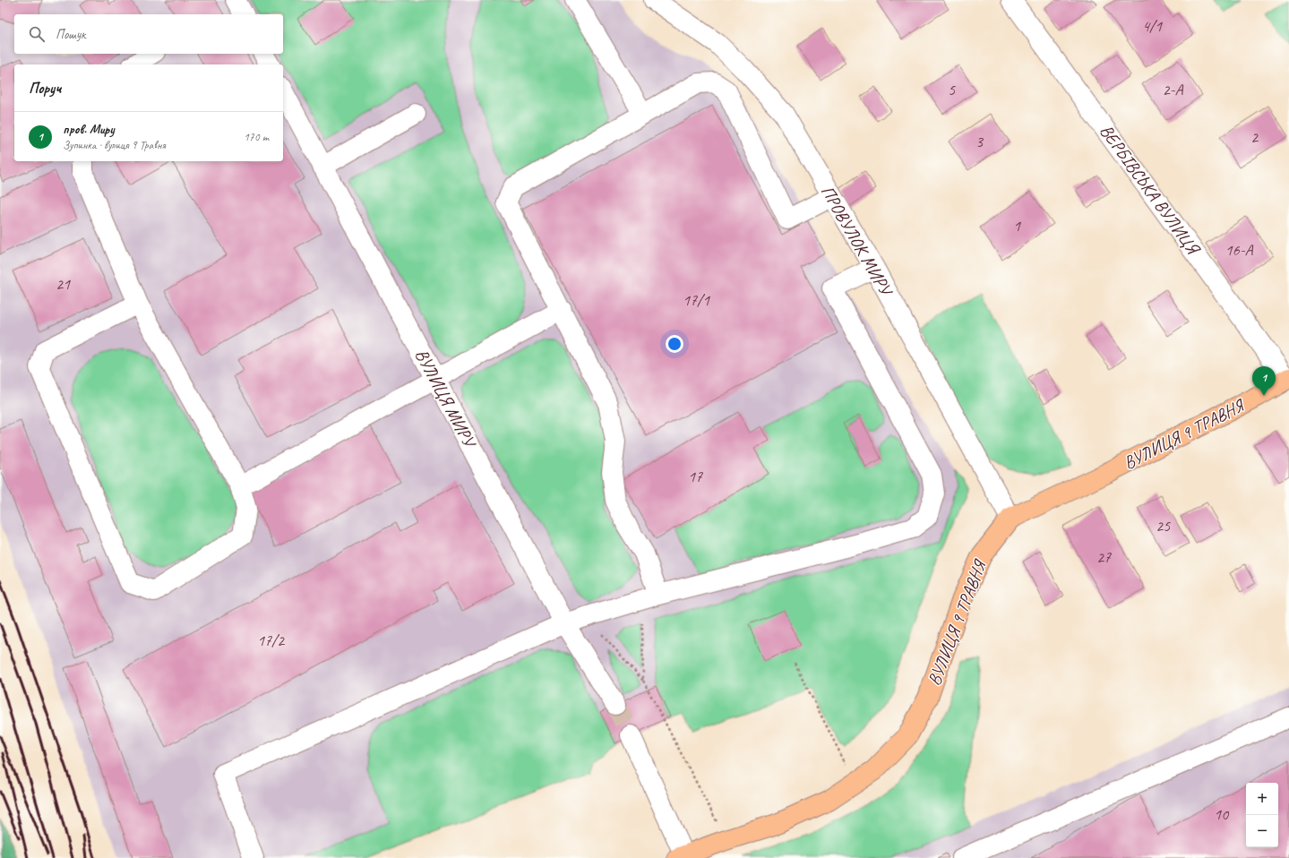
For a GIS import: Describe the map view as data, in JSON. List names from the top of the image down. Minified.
{"streets":{"main road":["ВУЛИЦЯ 9 ТРАВНЯ"],"street":["ВЕРБІВСЬКА ВУЛИЦЯ","ПРОВУЛОК МИРУ","ВУЛИЦЯ МИРУ"]},"crossings":[["ВЕРБІВСЬКА ВУЛИЦЯ","ВУЛИЦЯ 9 ТРАВНЯ"],["ПРОВУЛОК МИРУ","ВУЛИЦЯ 9 ТРАВНЯ"]],"house_numbers":["4/1","5","2-А","2","3","1","16-А","21","17/1","17","25","27","17/2","10"],"page":{"search":"Пошук","heading":"Поруч","list":[{"mark":"1","name":"пров. Миру","note":"Зупинка · вулиця 9 Травня","value":"170 m"}],"pins":"1","map_buttons":["+","−"]}}
